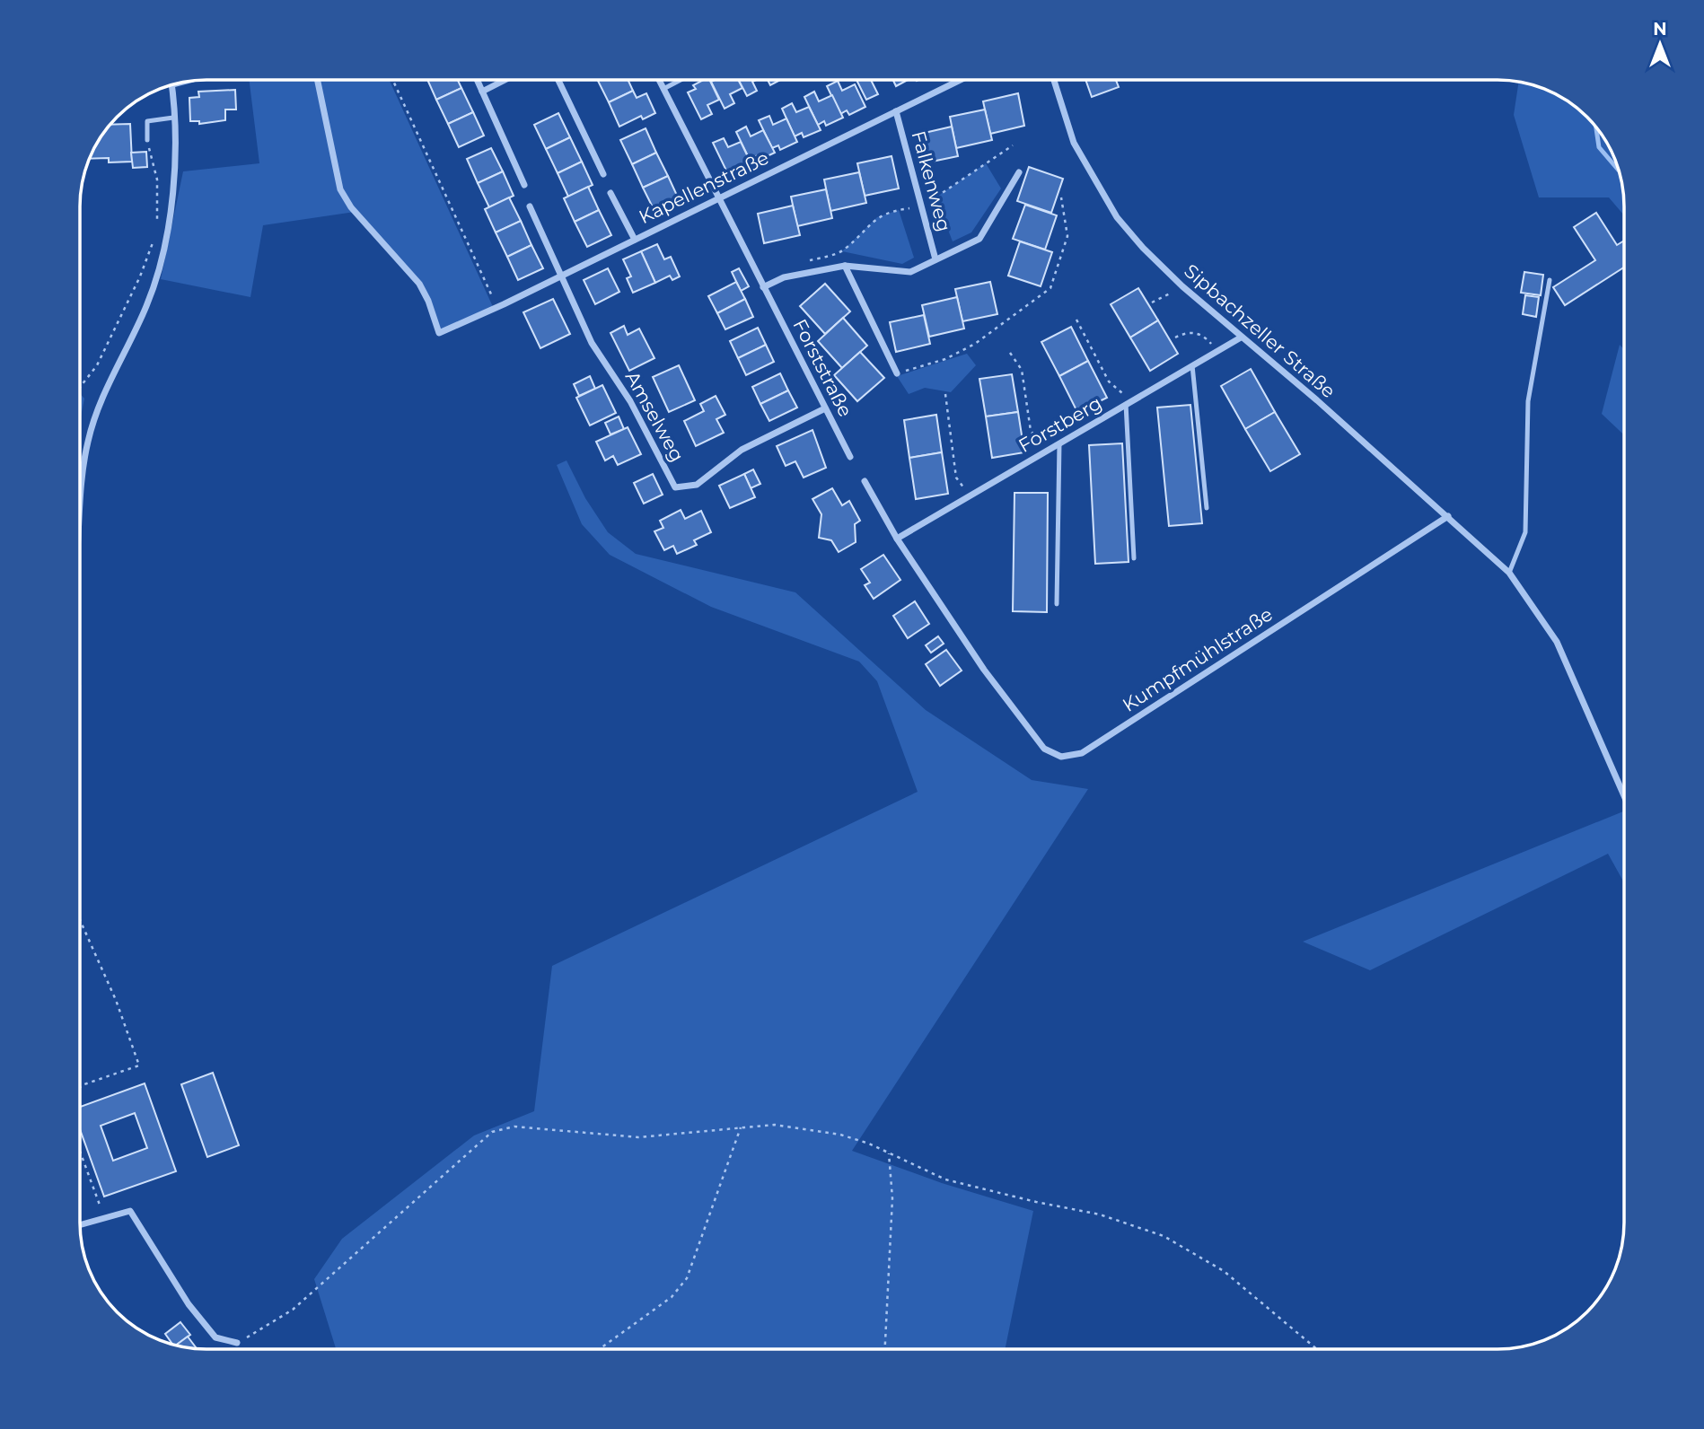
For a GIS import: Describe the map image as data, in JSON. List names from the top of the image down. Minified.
{"streets":{"street":["Falkenweg","Kapellenstraße","Sipbachzeller Straße","Forststraße","Amselweg","Forstberg","Kumpfmühlstraße"]},"crossings":[["Falkenweg","Kapellenstraße"],["Falkenweg","Forststraße"],["Kapellenstraße","Forststraße"],["Kapellenstraße","Amselweg"],["Sipbachzeller Straße","Forstberg"],["Sipbachzeller Straße","Kumpfmühlstraße"],["Forststraße","Amselweg"],["Forstberg","Kumpfmühlstraße"]],"north":"top"}
